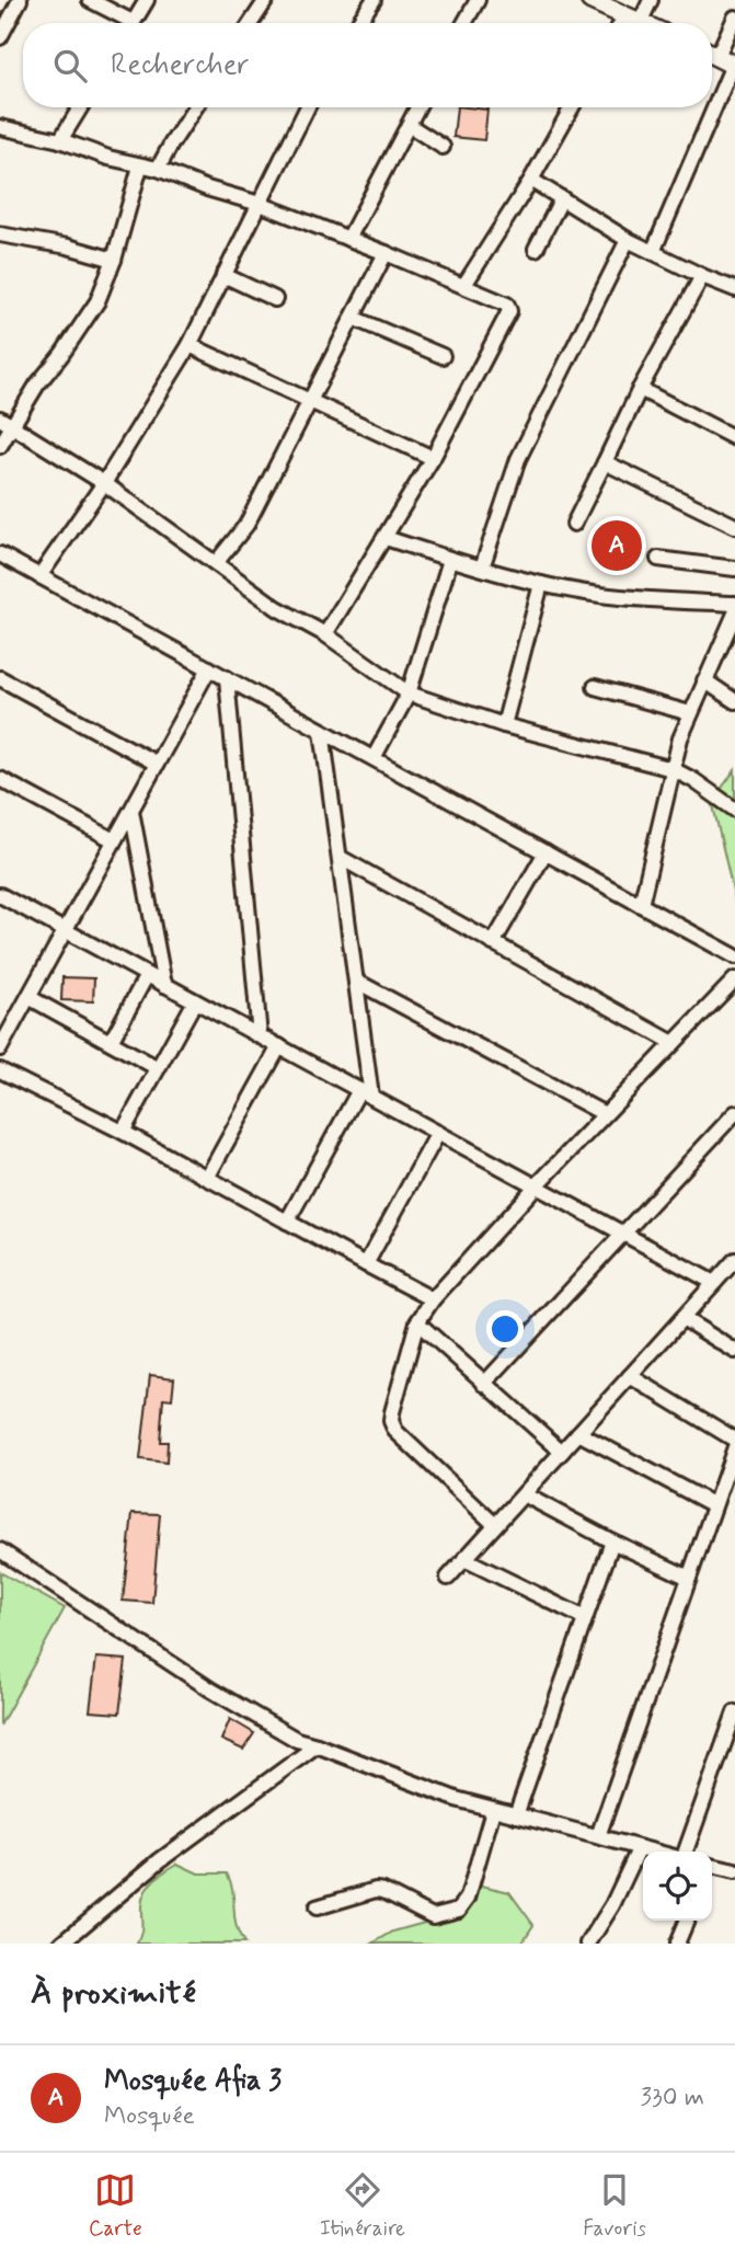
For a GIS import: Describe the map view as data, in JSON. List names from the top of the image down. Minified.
{"page":{"search":"Rechercher","pins":"A","heading":"À proximité","list":[{"mark":"A","name":"Mosquée Afia 3","note":"Mosquée","value":"330 m"}],"nav":["Carte","Itinéraire","Favoris"]}}
